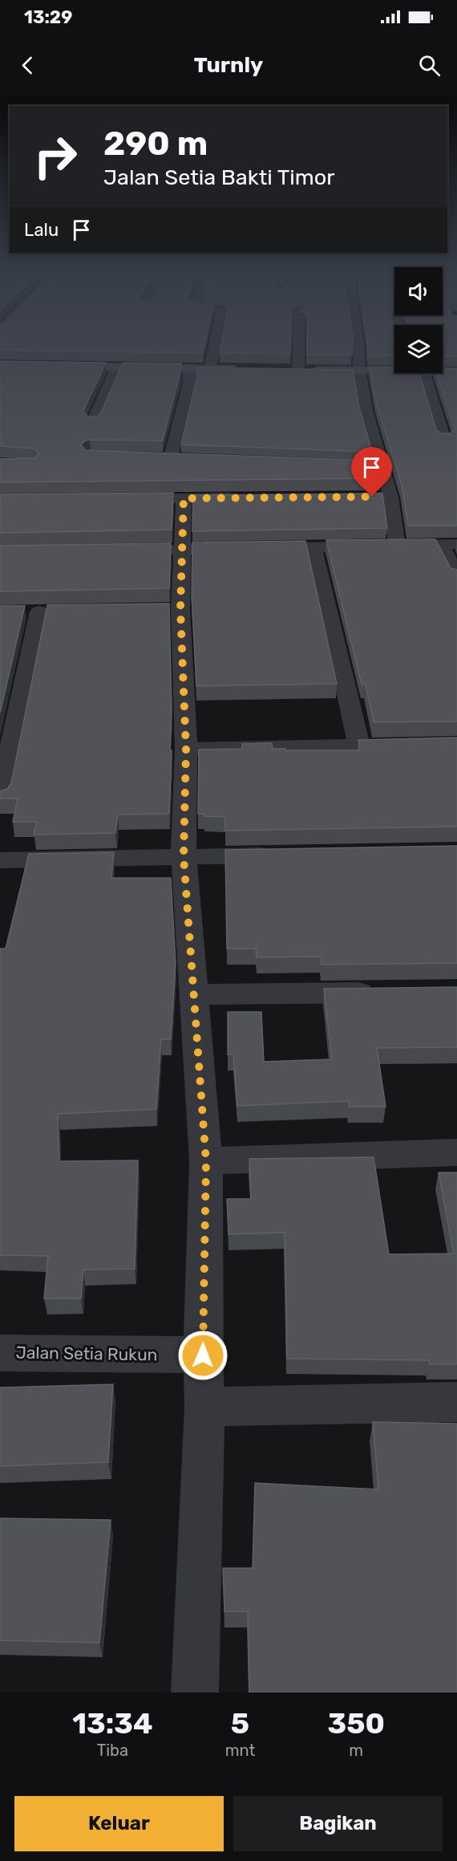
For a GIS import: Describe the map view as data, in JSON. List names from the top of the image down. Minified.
{"streets":{"street":["Jalan Setia Rukun"]},"page":{"status":"13:29","header":"Turnly","turn":["290 m","Jalan Setia Bakti Timor"],"then":"Lalu","eta":["13:34","Tiba","5","mnt","350","m"],"buttons":["Keluar","Bagikan"]}}
